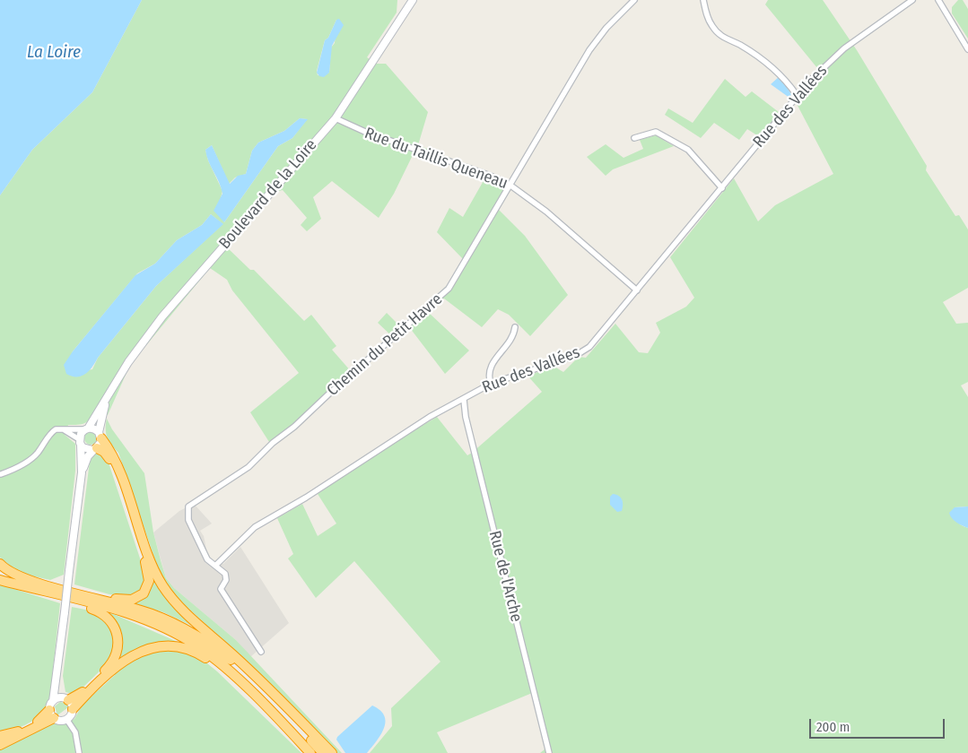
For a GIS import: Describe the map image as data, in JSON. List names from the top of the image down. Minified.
{"streets":{"main road":["Boulevard de la Loire"],"street":["Rue des Vallées","Rue du Taillis Queneau","Chemin du Petit Havre","Rue de l'Arche"]},"crossings":[["Rue des Vallées","Rue du Taillis Queneau"],["Rue des Vallées","Chemin du Petit Havre"],["Rue des Vallées","Rue de l'Arche"],["Rue du Taillis Queneau","Boulevard de la Loire"],["Rue du Taillis Queneau","Chemin du Petit Havre"]],"water":["La Loire"],"scale_bar":"200 m"}
